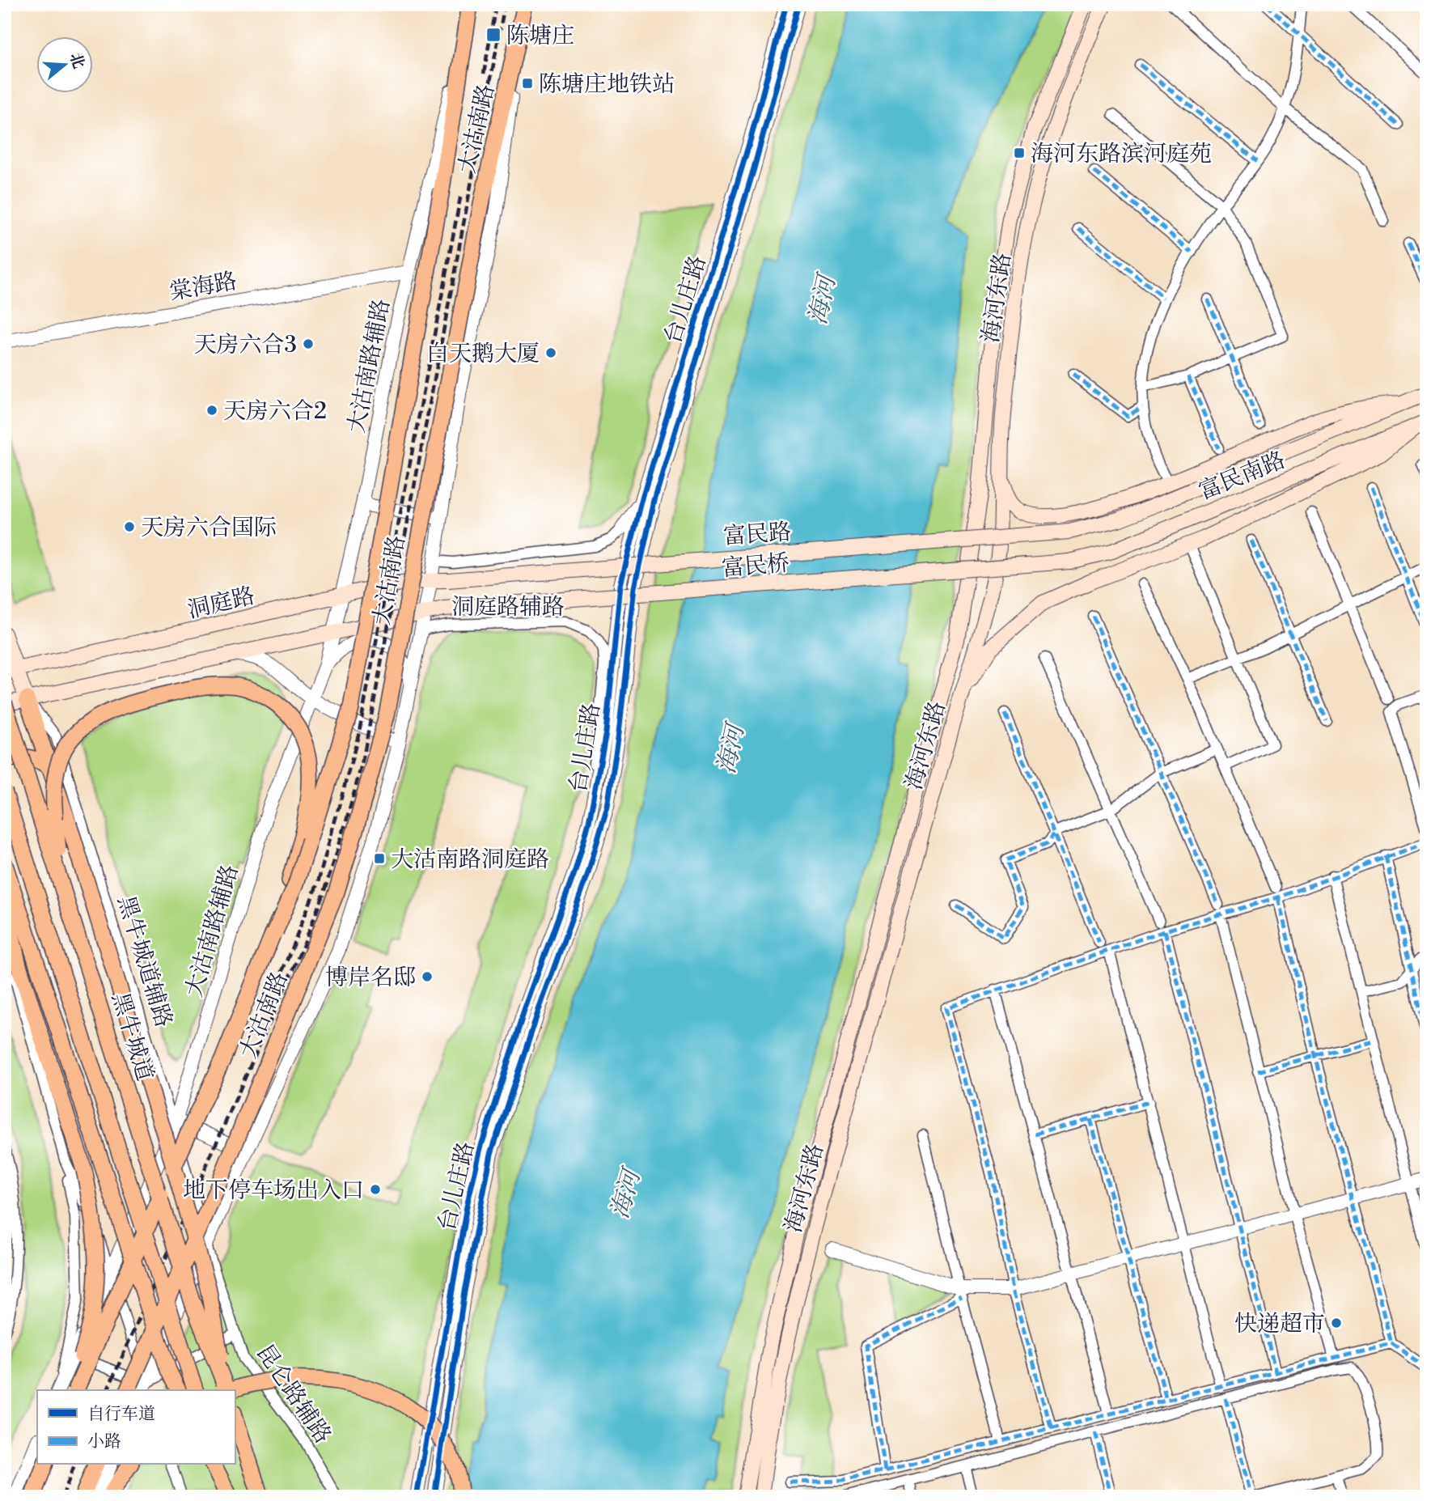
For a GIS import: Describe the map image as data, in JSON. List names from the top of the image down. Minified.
{"streets":{"highway":["大沽南路","黑牛城道"],"main road":["海河东路","富民南路","富民路","富民桥","洞庭路"],"street":["棠海路","台儿庄路","大沽南路辅路","洞庭路辅路","黑牛城道辅路","昆仑路辅路"]},"crossings":[["大沽南路","大沽南路辅路"],["棠海路","大沽南路辅路"],["台儿庄路","洞庭路辅路"],["大沽南路辅路","洞庭路"],["大沽南路辅路","黑牛城道辅路"],["富民南路","富民路"],["富民南路","富民桥"],["富民路","洞庭路"],["黑牛城道辅路","昆仑路辅路"]],"water":["海河"],"places":{"transit":["陈塘庄","陈塘庄地铁站","海河东路滨河庭苑","大沽南路洞庭路"],"other":["天房六合3","白天鹅大厦","天房六合2","天房六合国际","博岸名邸","地下停车场出入口","快递超市"]},"legend":["自行车道","小路"],"north":"right"}
